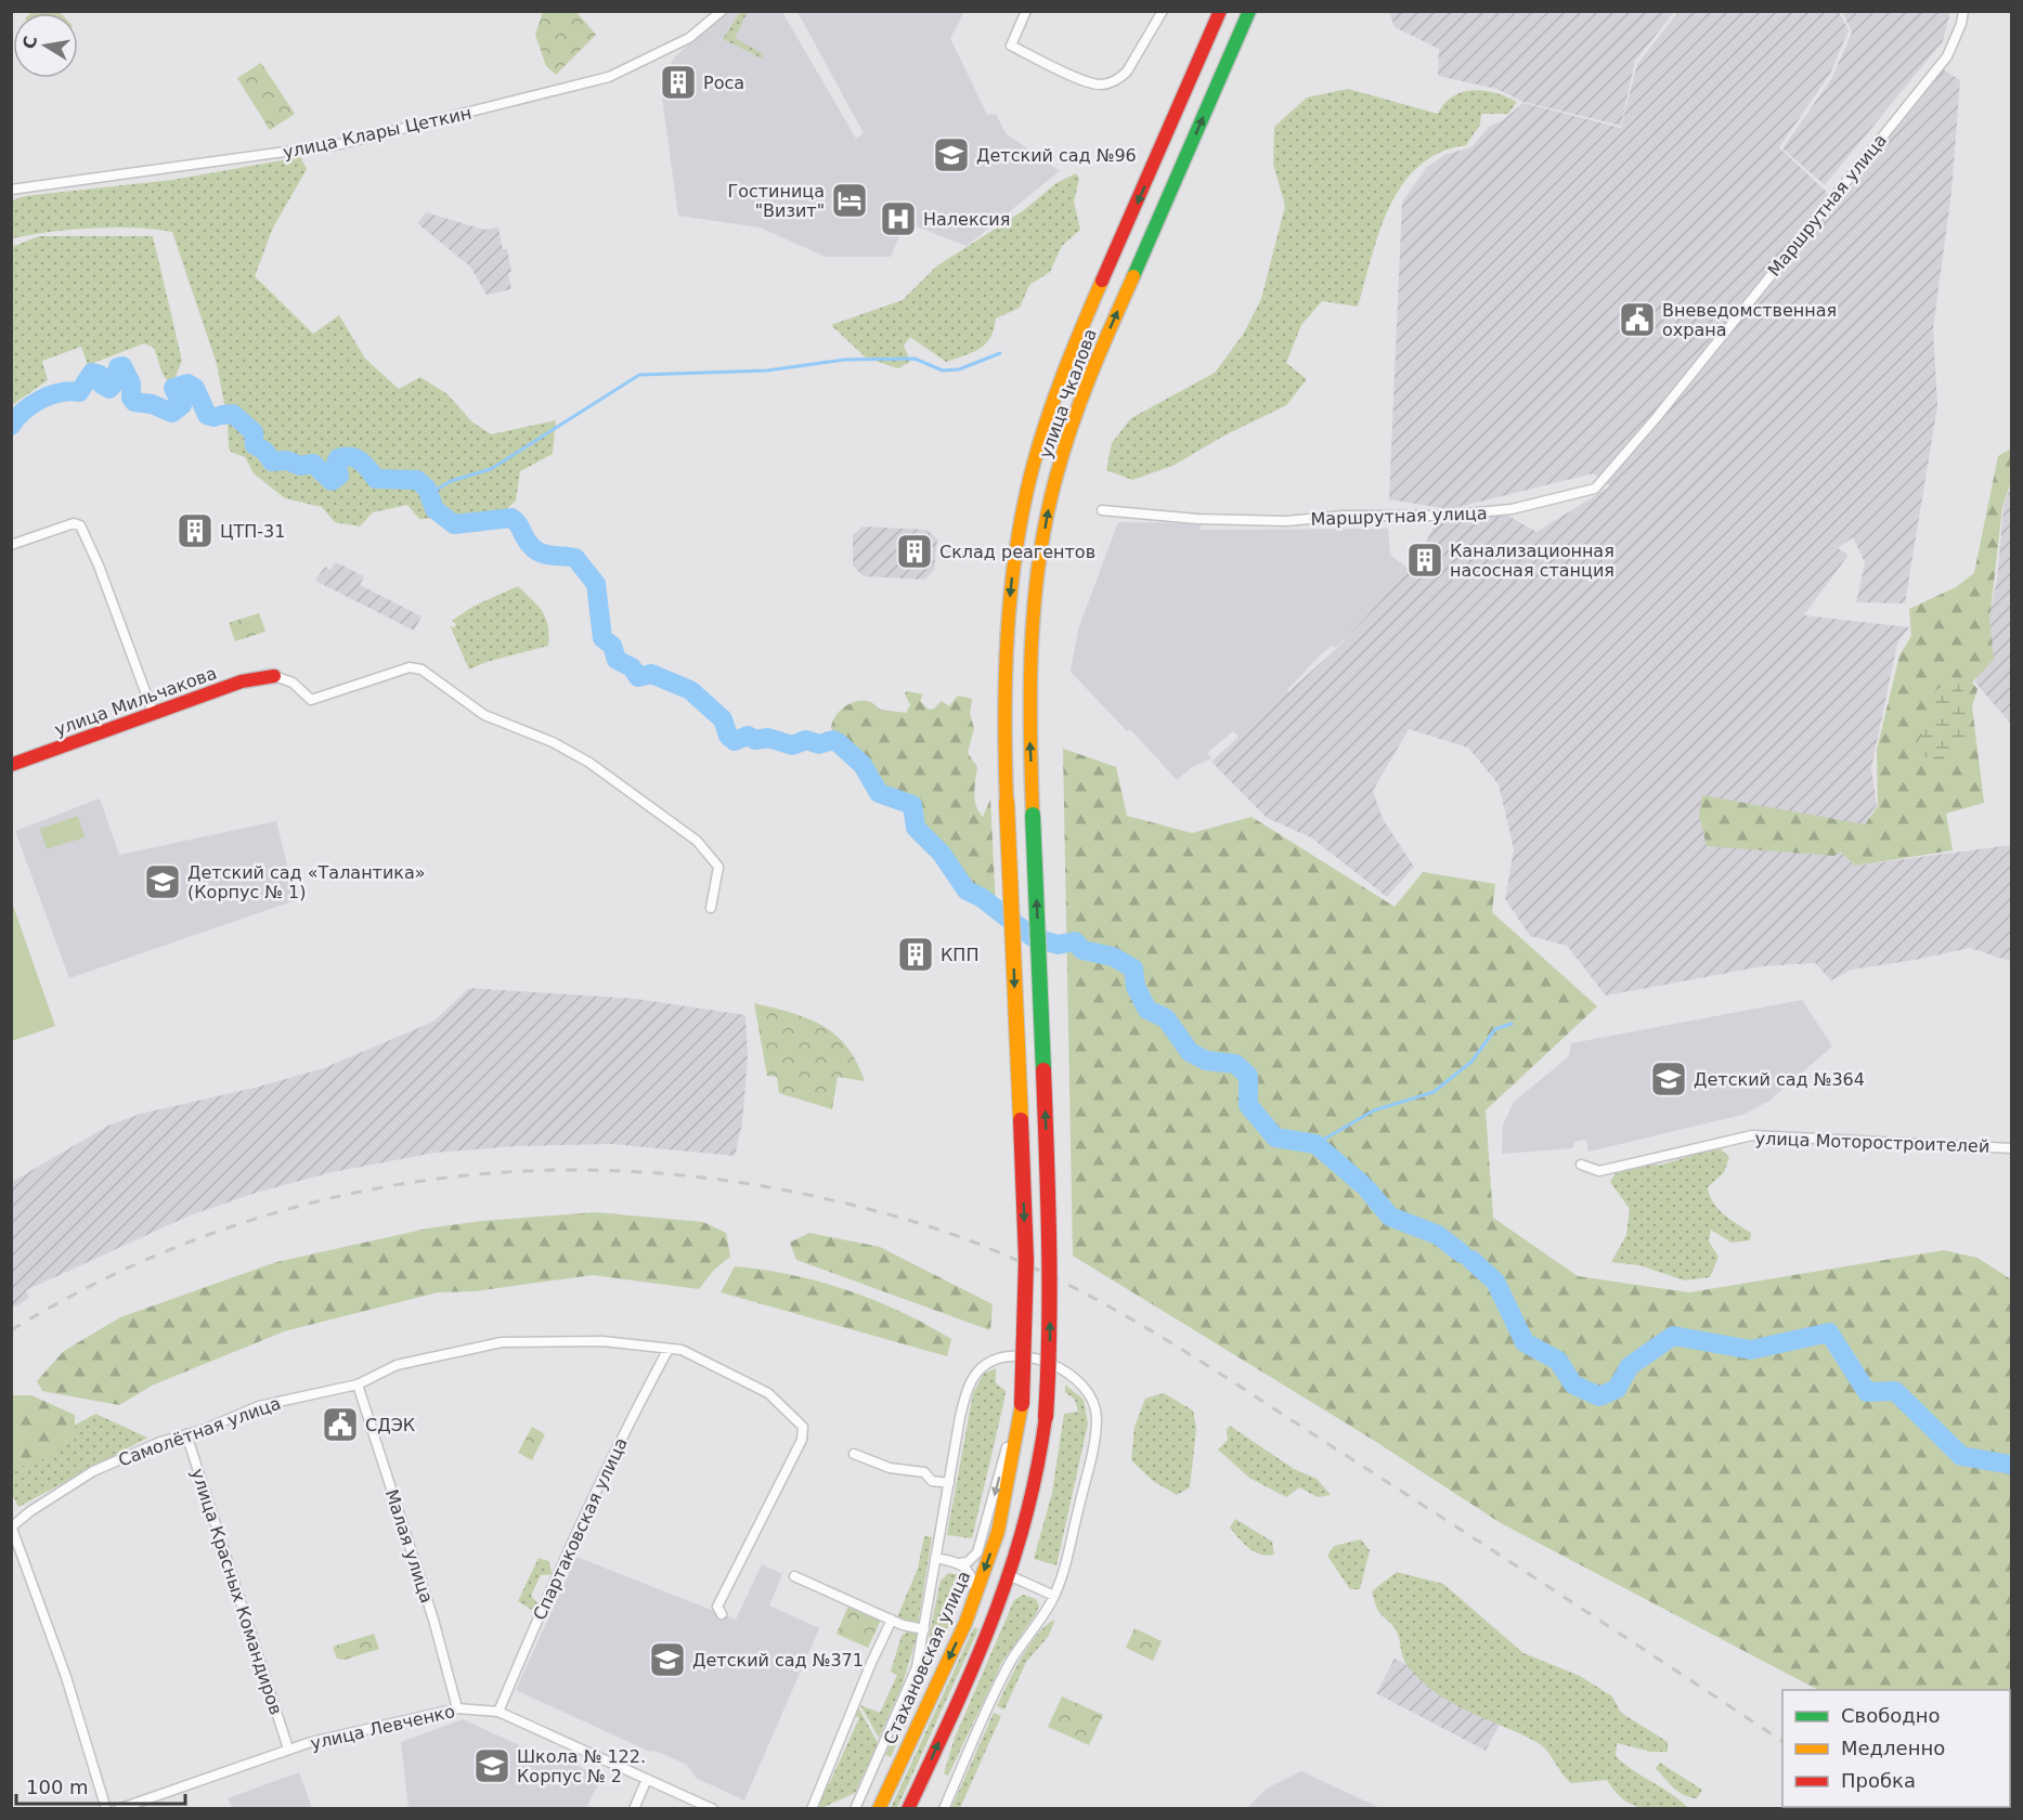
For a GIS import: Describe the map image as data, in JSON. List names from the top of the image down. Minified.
{"streets":{"main road":["улица Чкалова","улица Мильчакова","Стахановская улица"],"street":["улица Клары Цеткин","Маршрутная улица","улица Моторостроителей","Самолётная улица","Спартаковская улица","Малая улица","улица Красных Командиров","улица Левченко"]},"crossings":[["улица Чкалова","Стахановская улица"],["Самолётная улица","Спартаковская улица"],["Самолётная улица","Малая улица"],["Самолётная улица","улица Красных Командиров"],["Спартаковская улица","улица Левченко"],["Малая улица","улица Левченко"],["улица Красных Командиров","улица Левченко"]],"places":{"building":["Роса","ЦТП-31","Склад реагентов","Канализационная насосная станция","КПП"],"school or university":["Детский сад №96","Детский сад «Талантика» (Корпус № 1)","Детский сад №364","Детский сад №371","Школа № 122. Корпус № 2"],"hotel":["Гостиница \"Визит\""],"hospital":["Налексия"],"public building":["Вневедомственная охрана","СДЭК"]},"legend":["Свободно","Медленно","Пробка"],"scale_bar":"100 m","north":"left"}
